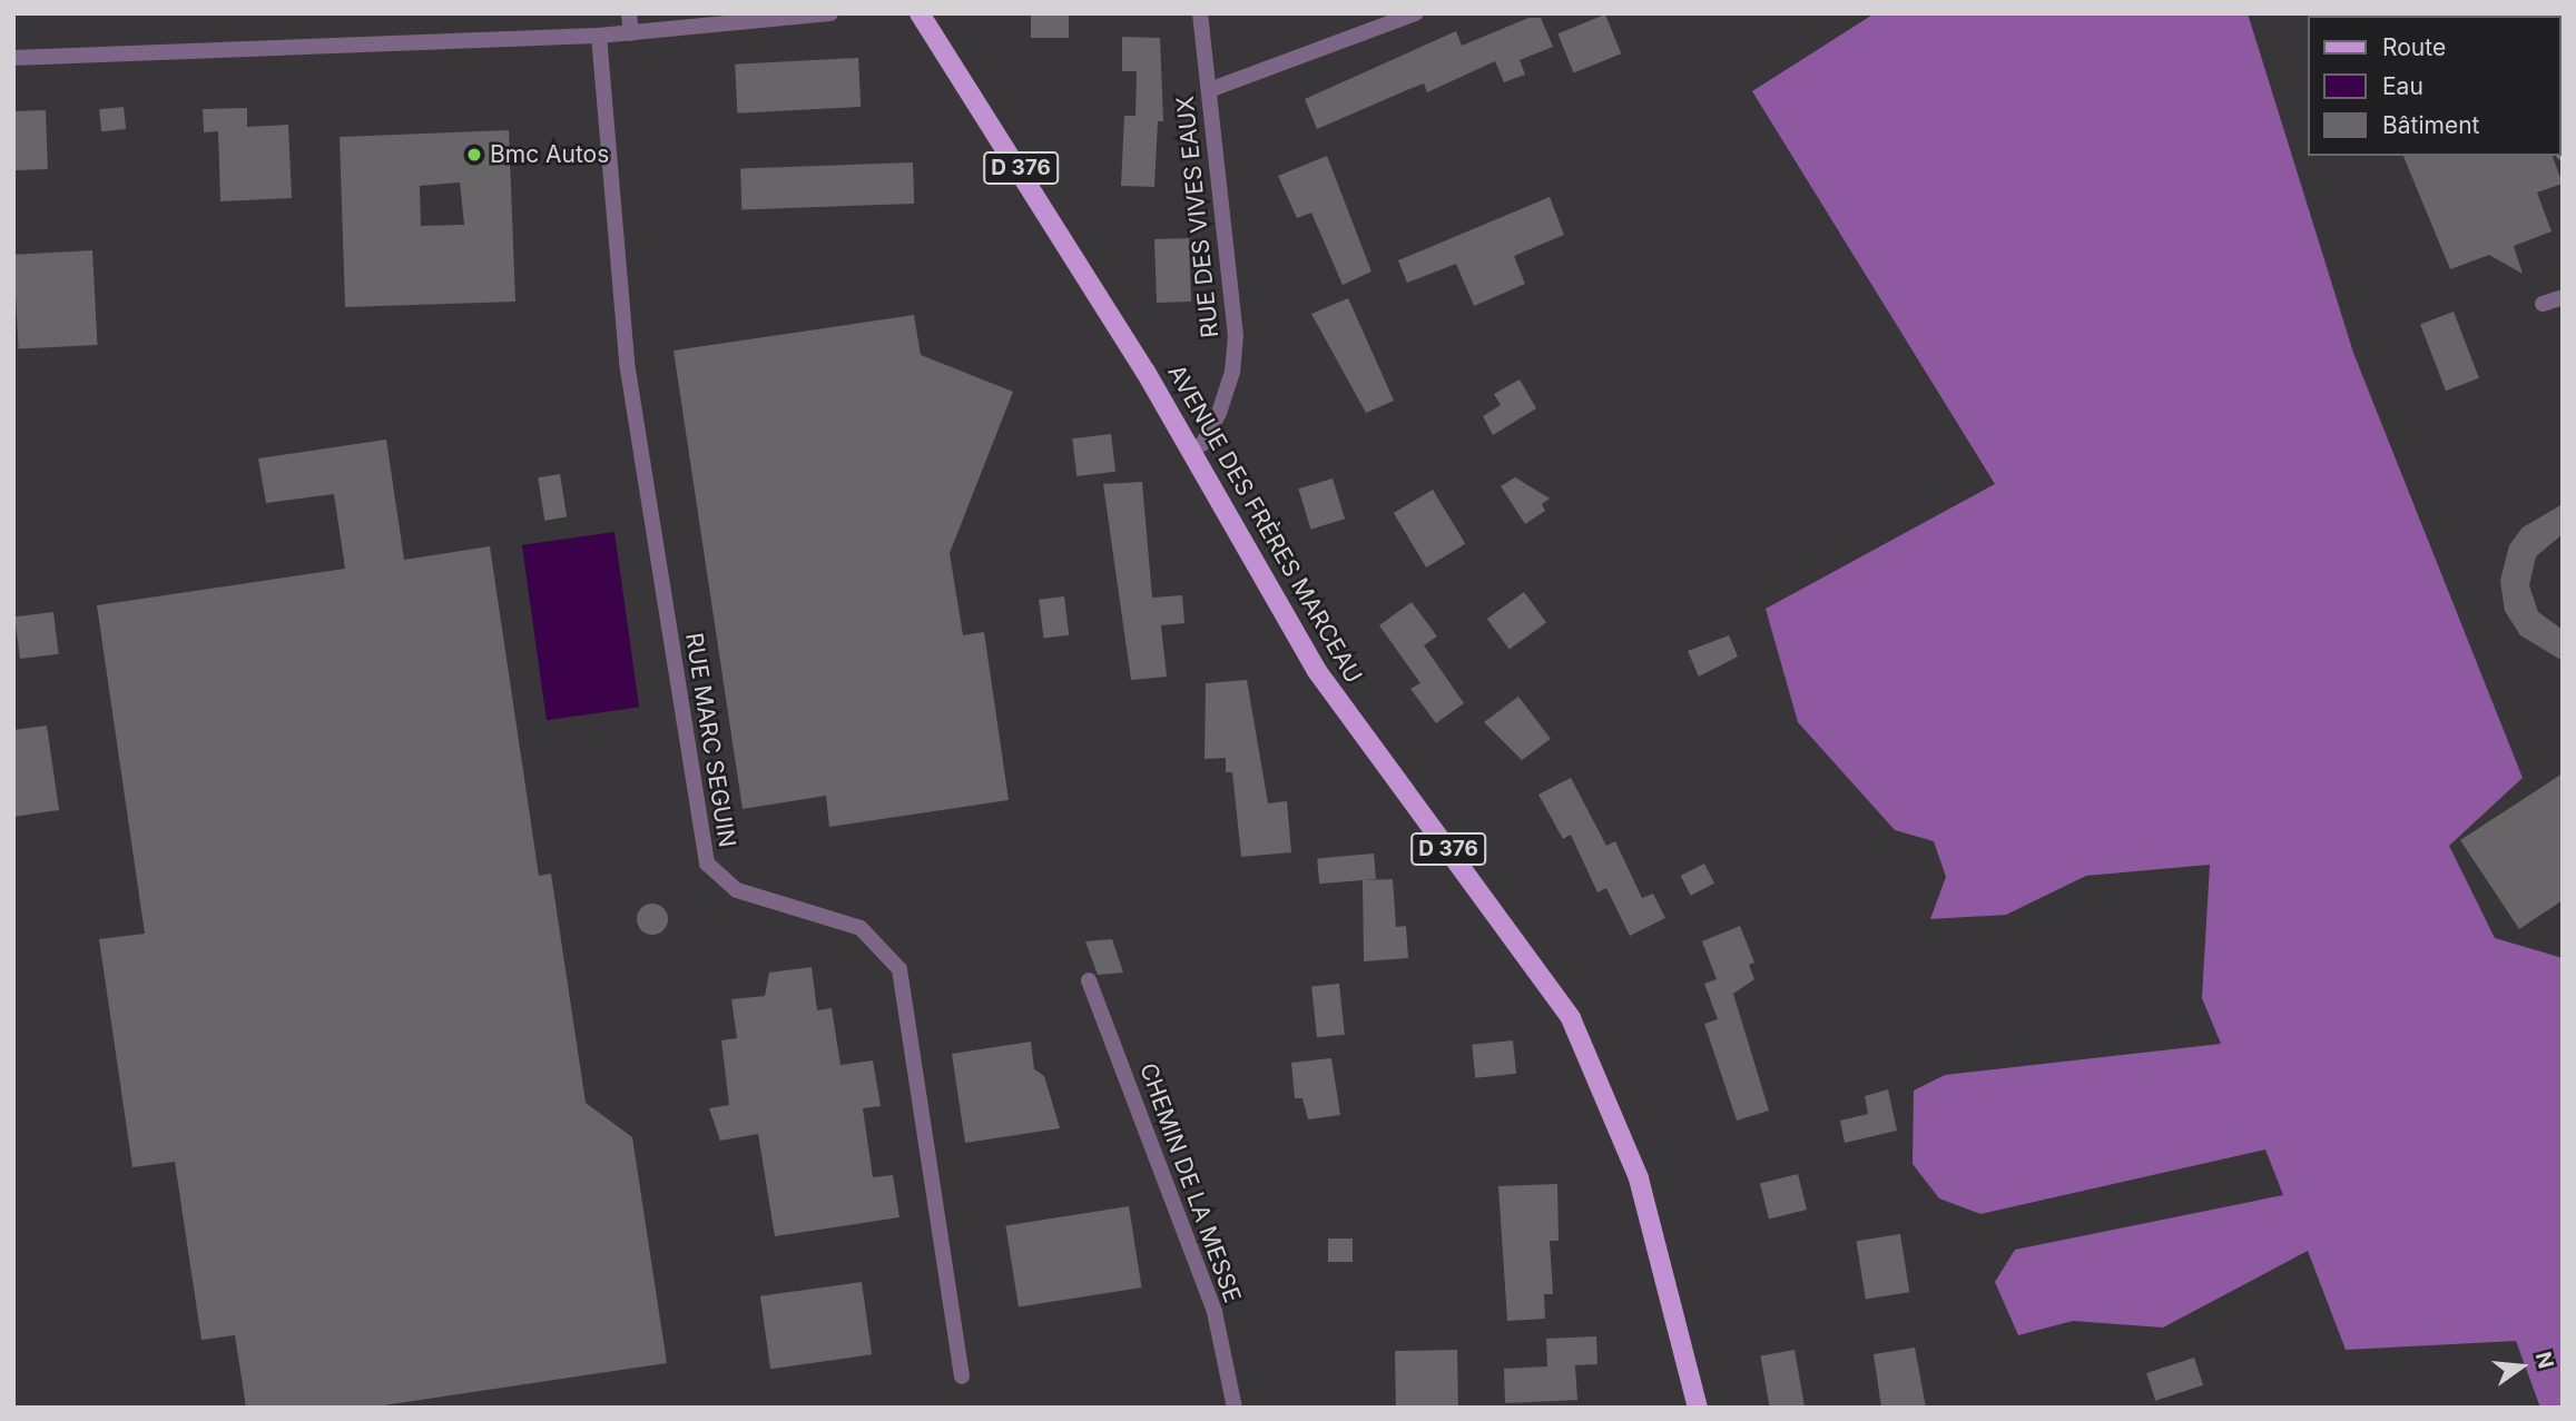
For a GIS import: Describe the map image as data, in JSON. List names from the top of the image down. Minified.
{"streets":{"main road":["D 376","AVENUE DES FRÈRES MARCEAU"],"street":["RUE DES VIVES EAUX","RUE MARC SEGUIN","CHEMIN DE LA MESSE"]},"crossings":[["RUE DES VIVES EAUX","AVENUE DES FRÈRES MARCEAU"]],"places":["Bmc Autos"],"legend":["Route","Eau","Bâtiment"],"north":"right"}
